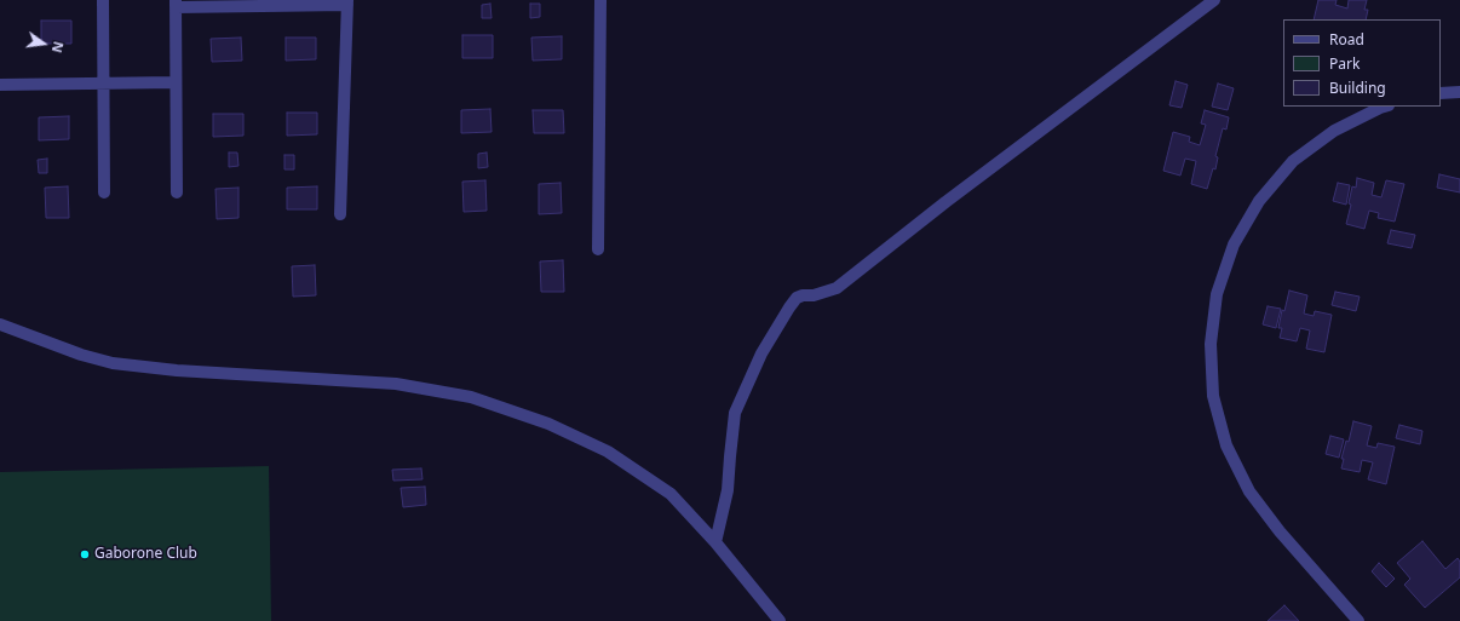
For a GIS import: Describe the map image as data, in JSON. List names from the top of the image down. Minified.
{"places":["Gaborone Club"],"legend":["Road","Park","Building"],"north":"right"}
